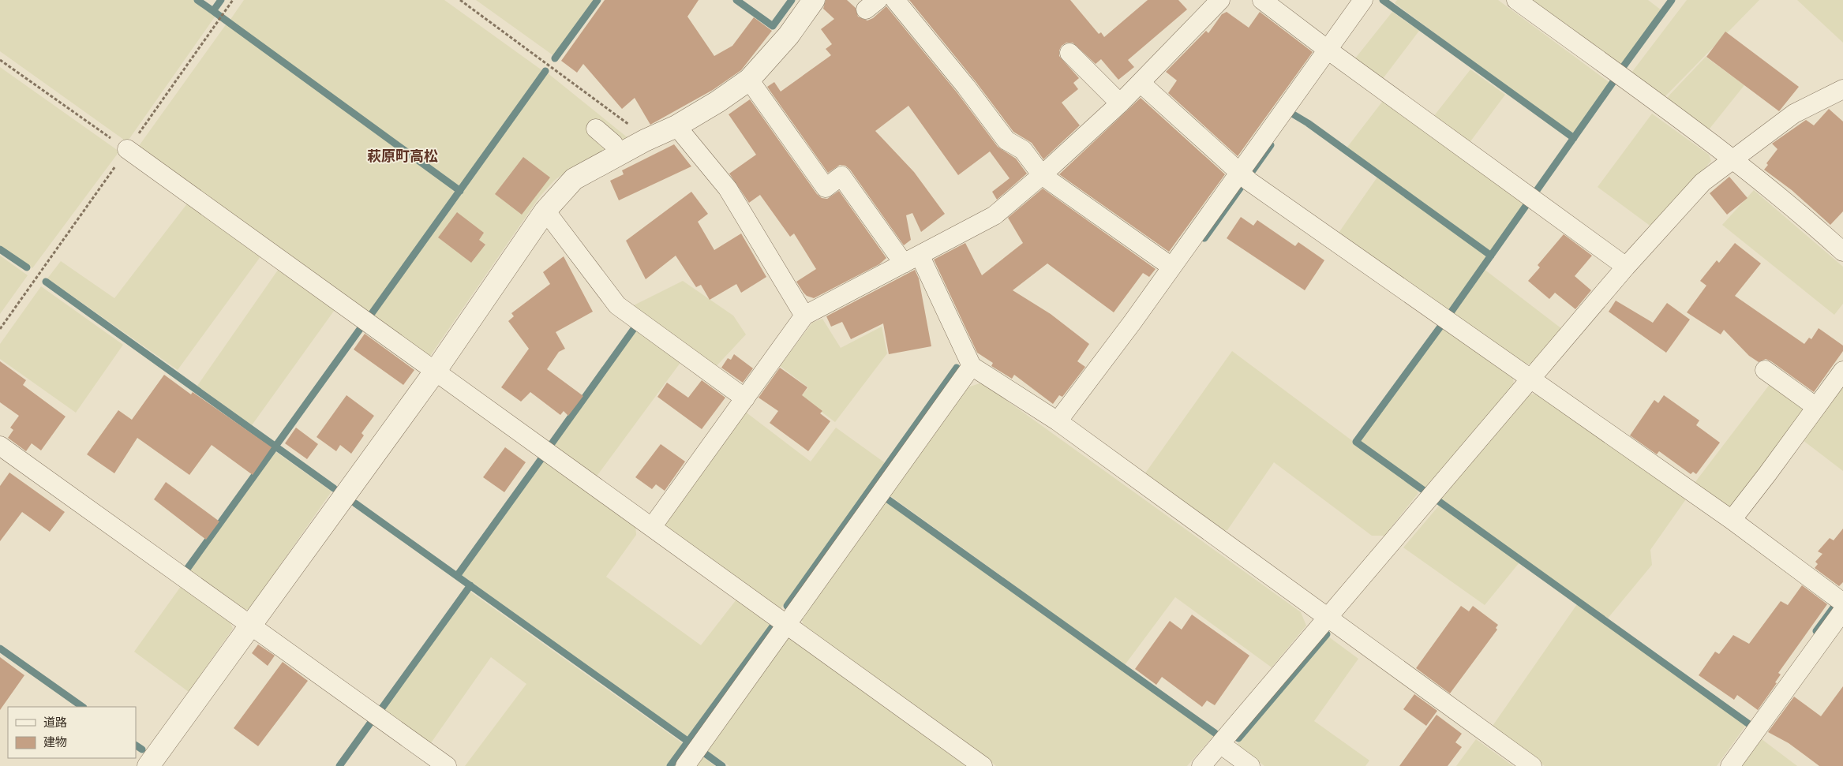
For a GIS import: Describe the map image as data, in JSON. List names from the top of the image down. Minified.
{"districts":["萩原町高松"],"legend":["道路","建物"]}
